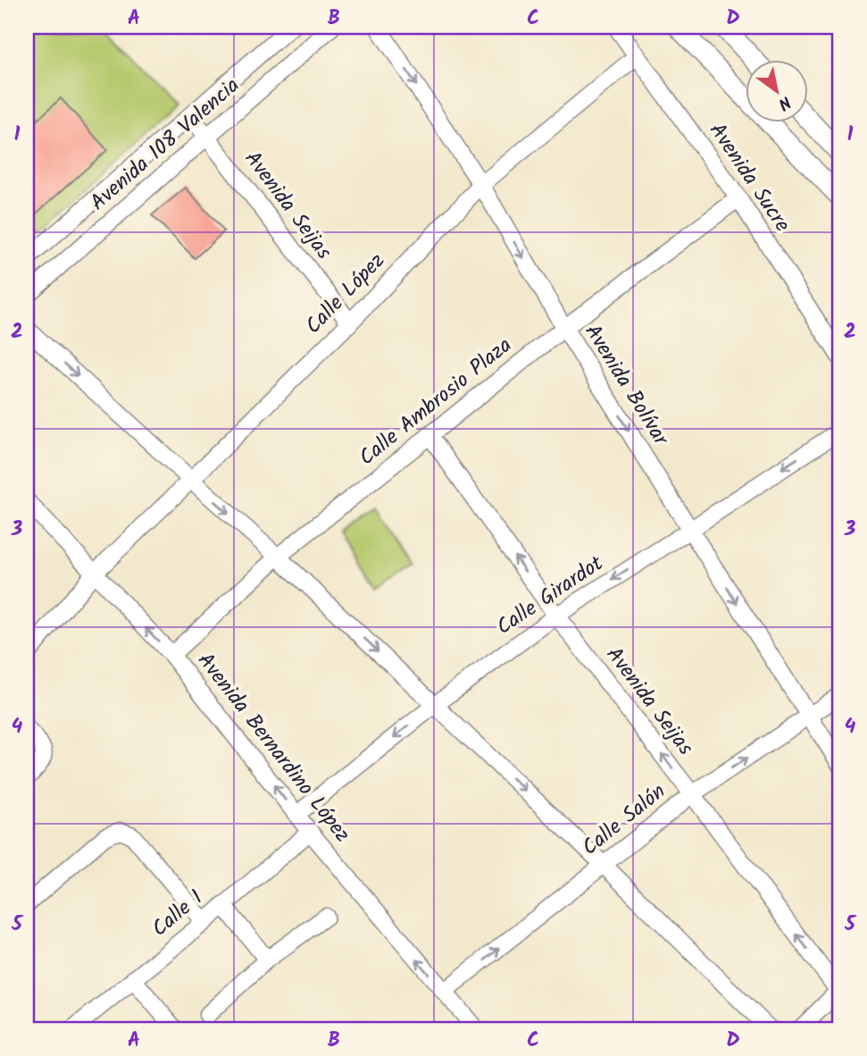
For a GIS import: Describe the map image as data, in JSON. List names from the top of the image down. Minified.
{"streets":{"street":["Avenida 108 Valencia","Avenida Sucre","Avenida Seijas","Calle López","Avenida Bolívar","Calle Ambrosio Plaza","Calle Girardot","Avenida Bernardino López","Calle Salón","Calle 1"]},"crossings":[["Avenida 108 Valencia","Avenida Seijas"],["Avenida Sucre","Calle López"],["Avenida Sucre","Calle Ambrosio Plaza"],["Avenida Seijas","Calle López"],["Avenida Seijas","Calle Ambrosio Plaza"],["Avenida Seijas","Calle Girardot"],["Avenida Seijas","Calle Salón"],["Calle López","Avenida Bolívar"],["Calle López","Avenida Bernardino López"],["Avenida Bolívar","Calle Ambrosio Plaza"],["Avenida Bolívar","Calle Girardot"],["Avenida Bolívar","Calle Salón"],["Calle Ambrosio Plaza","Avenida Bernardino López"],["Calle Girardot","Avenida Bernardino López"],["Avenida Bernardino López","Calle Salón"],["Avenida Bernardino López","Calle 1"]],"one_way":["Avenida Bolívar","Calle Girardot","Avenida Bernardino López","Calle Salón"],"north":"bottom right","grid":{"columns":["A","B","C","D"],"rows":["1","2","3","4","5"]}}
